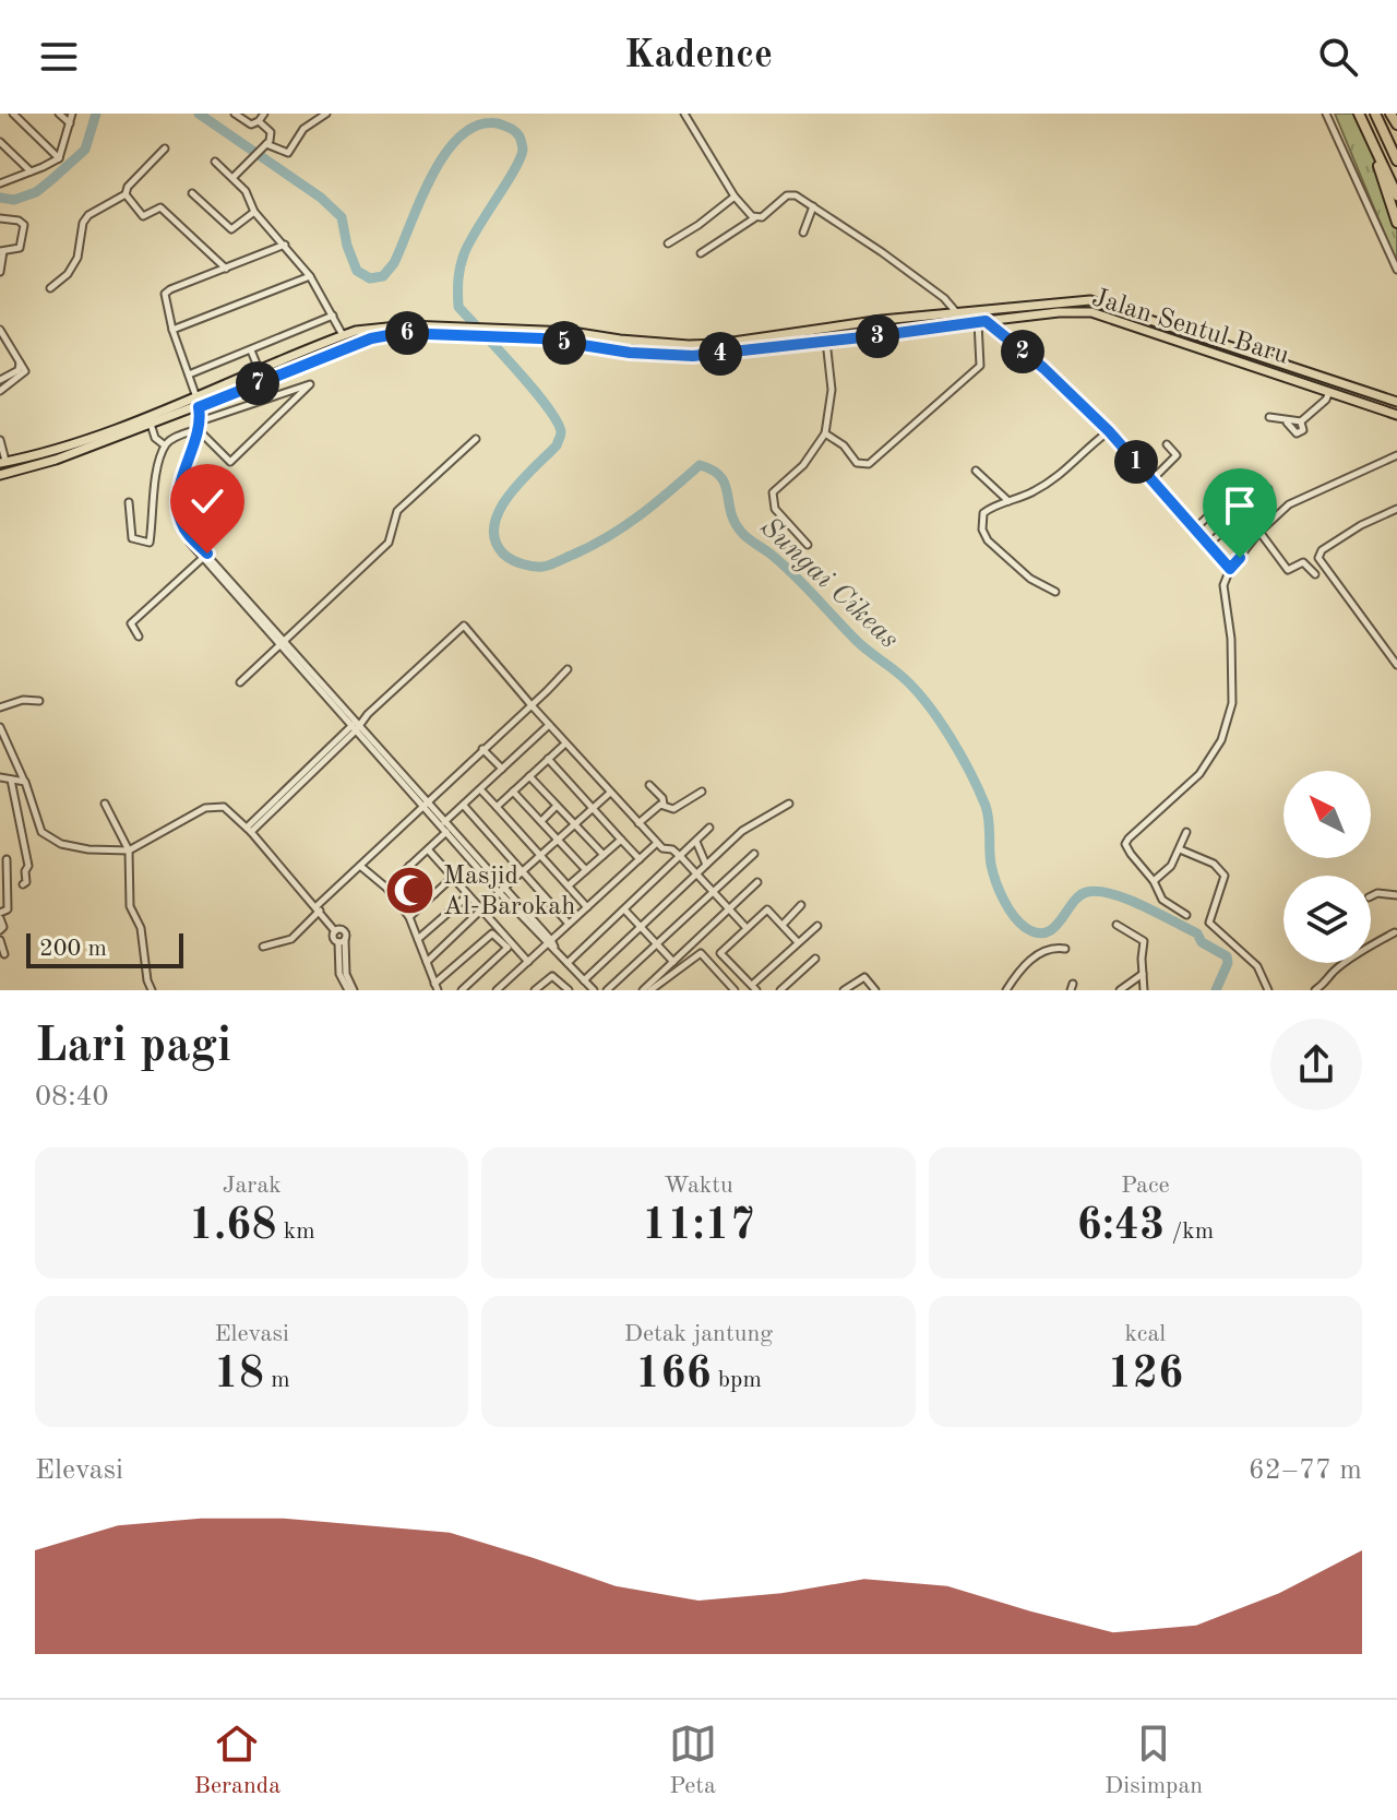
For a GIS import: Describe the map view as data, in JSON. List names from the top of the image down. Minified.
{"streets":{"main road":["Jalan Sentul Baru"]},"water":["Sungai Cikeas"],"places":{"mosque":["Masjid Al-Barokah"]},"scale_bar":"200 m","north":"top left","page":{"header":"Kadence","pins":["6","3","5","2","4","7","1"],"scale":"200 m","heading":["Lari pagi","08:40"],"stats":[["Jarak","1.68 km"],["Waktu","11:17"],["Pace","6:43 /km"],["Elevasi","18 m"],["Detak jantung","166 bpm"],["kcal","126"]],"chart":["Elevasi","62–77 m"],"tabs":["Beranda","Peta","Disimpan"]}}
